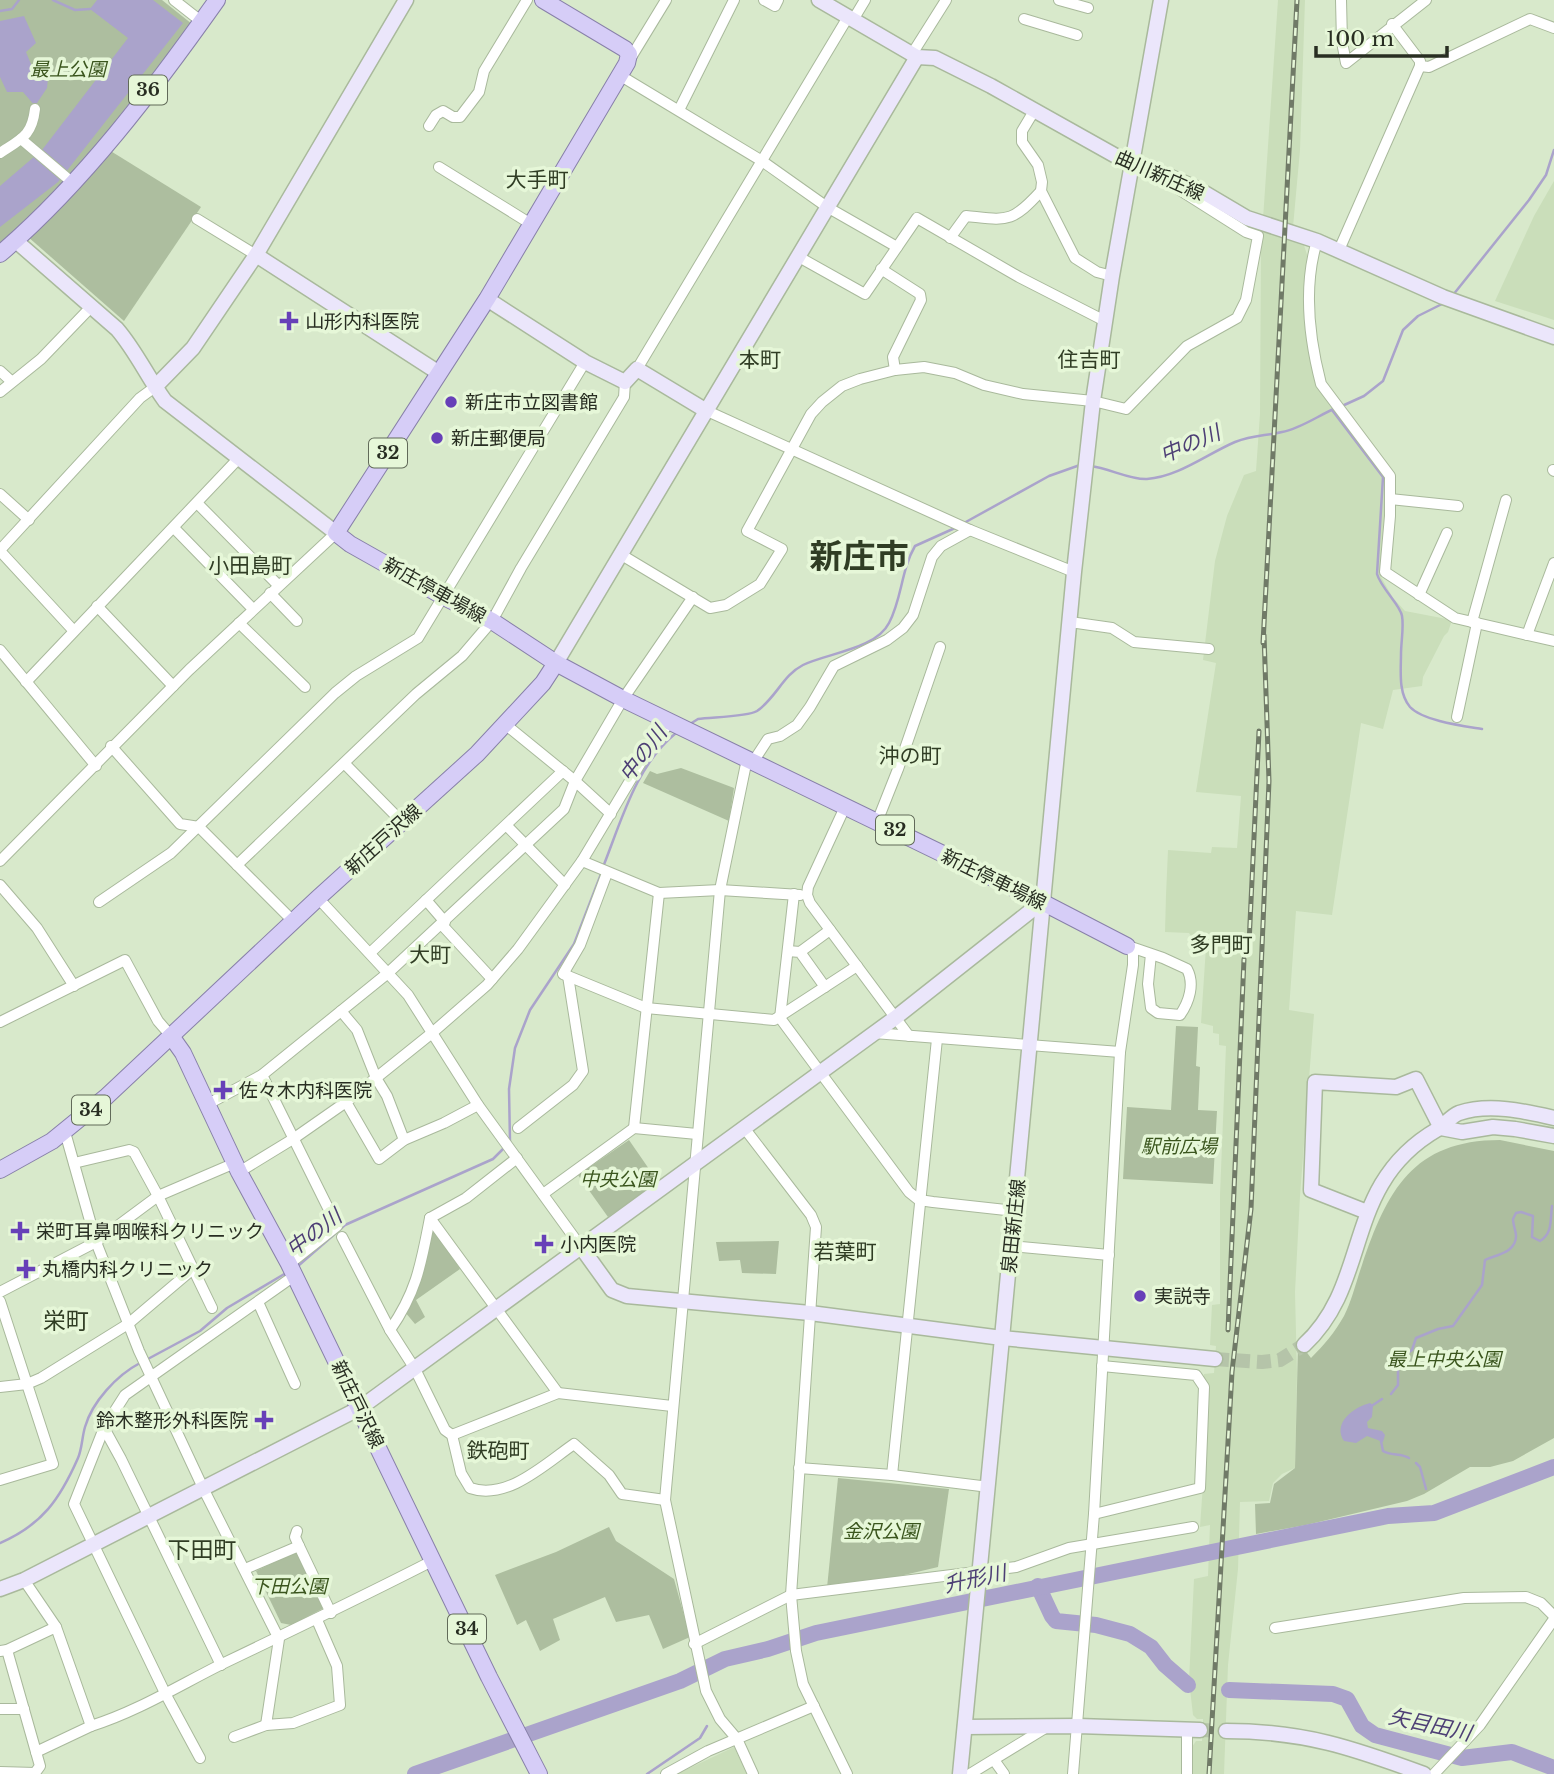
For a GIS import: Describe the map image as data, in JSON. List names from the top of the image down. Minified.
{"streets":{"main road":["36","32","新庄停車場線","新庄戸沢線","34"],"street":["曲川新庄線","泉田新庄線"]},"crossings":[["曲川新庄線","泉田新庄線"],["32","新庄停車場線"],["新庄停車場線","新庄戸沢線"],["新庄停車場線","泉田新庄線"]],"districts":["大手町","本町","住吉町","新庄市","小田島町","沖の町","多門町","大町","若葉町","栄町","鉄砲町","下田町"],"water":["中の川","升形川","矢目田川"],"parks":["最上公園","駅前広場","中央公園","最上中央公園","金沢公園","下田公園"],"places":{"health":["山形内科医院","佐々木内科医院","栄町耳鼻咽喉科クリニック","小内医院","丸橋内科クリニック","鈴木整形外科医院"],"other":["新庄市立図書館","新庄郵便局","実説寺"]},"scale_bar":"100 m"}
